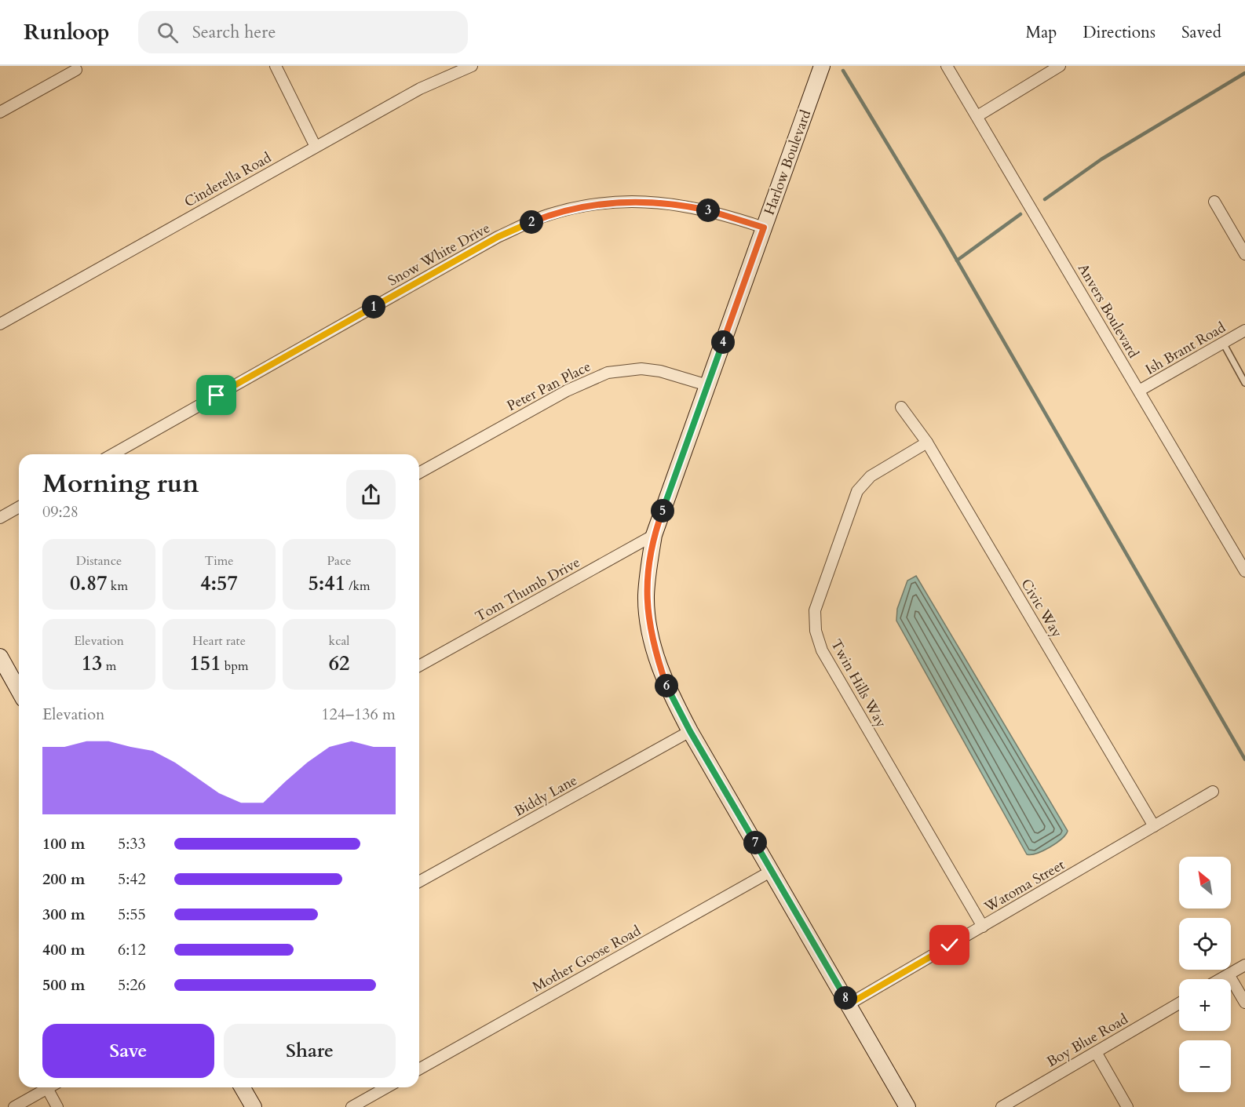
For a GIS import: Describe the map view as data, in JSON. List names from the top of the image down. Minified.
{"streets":{"street":["Harlow Boulevard","Cinderella Road","Snow White Drive","Anvers Boulevard","Ish Brant Road","Peter Pan Place","Tom Thumb Drive","Civic Way","Twin Hills Way","Biddy Lane","Watoma Street","Mother Goose Road","Boy Blue Road"]},"crossings":[["Harlow Boulevard","Snow White Drive"],["Harlow Boulevard","Peter Pan Place"],["Harlow Boulevard","Tom Thumb Drive"],["Harlow Boulevard","Biddy Lane"],["Harlow Boulevard","Watoma Street"],["Harlow Boulevard","Mother Goose Road"],["Anvers Boulevard","Ish Brant Road"],["Civic Way","Twin Hills Way"],["Civic Way","Watoma Street"],["Twin Hills Way","Watoma Street"]],"north":"top left","page":{"header":"Runloop","search":"Search here","nav":["Map","Directions","Saved"],"pins":["3","2","1","4","5","6","7","8"],"heading":["Morning run","09:28"],"stats":[["Distance","0.87 km"],["Time","4:57"],["Pace","5:41 /km"],["Elevation","13 m"],["Heart rate","151 bpm"],["kcal","62"]],"chart":["Elevation","124–136 m"],"list":[{"name":"100 m","note":"5:33"},{"name":"200 m","note":"5:42"},{"name":"300 m","note":"5:55"},{"name":"400 m","note":"6:12"},{"name":"500 m","note":"5:26"}],"map_buttons":["+","−"],"buttons":["Save","Share"]}}
